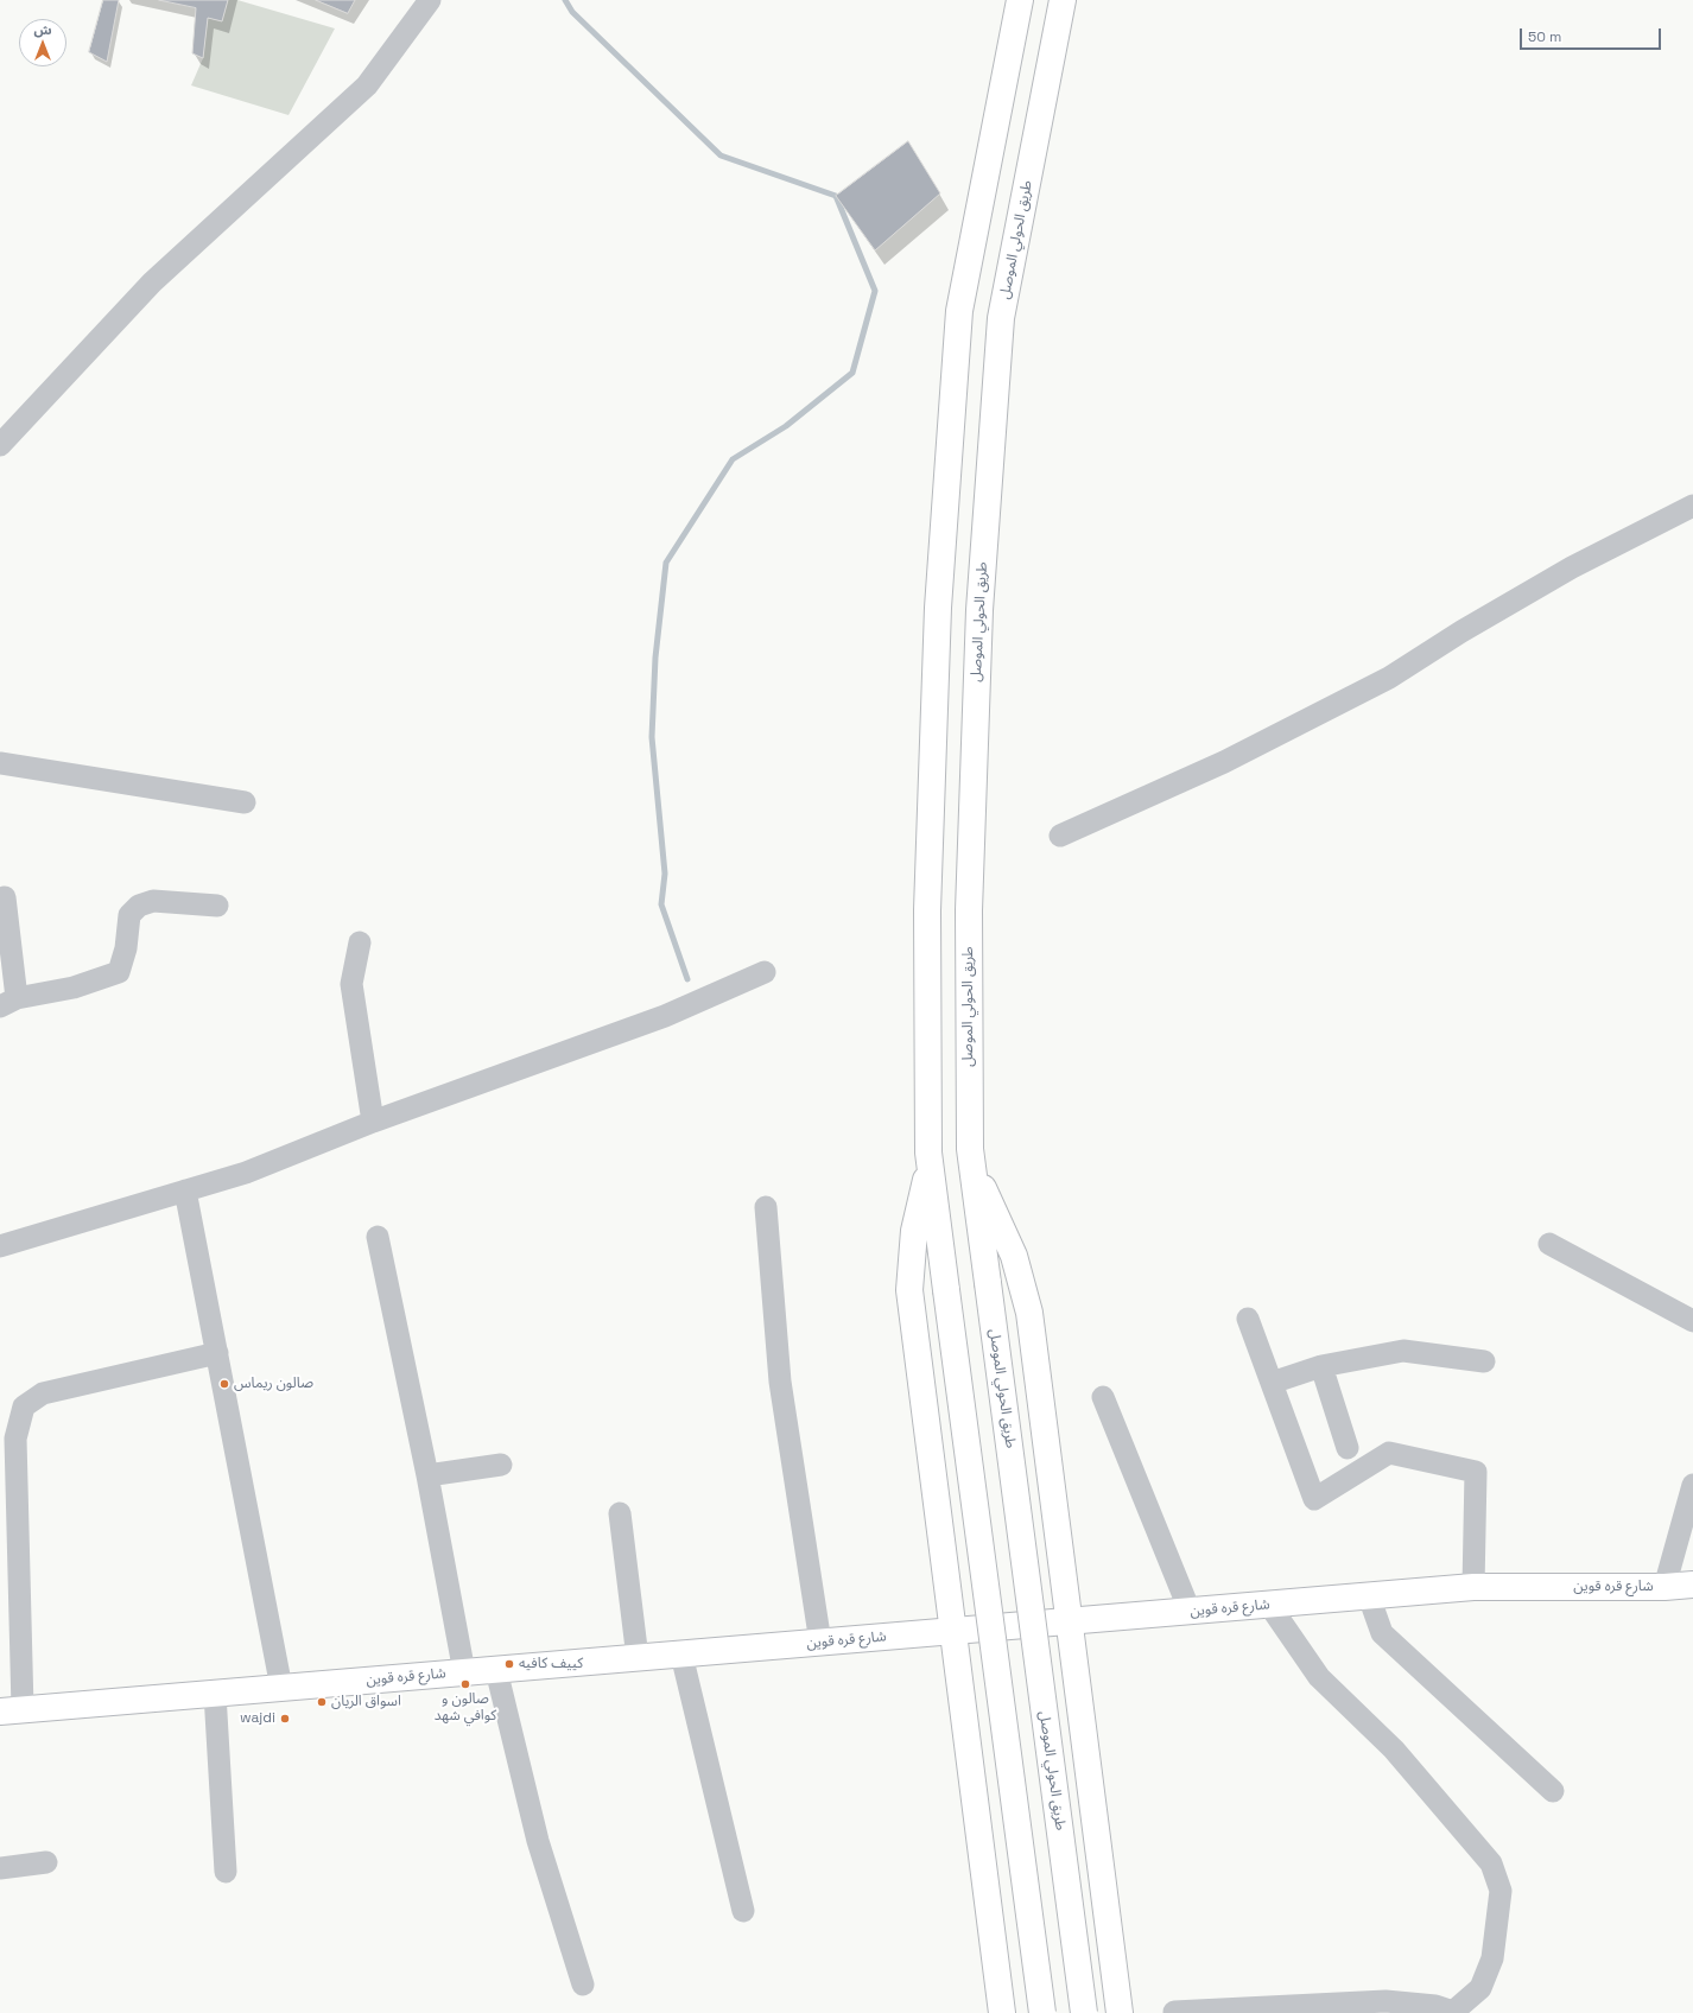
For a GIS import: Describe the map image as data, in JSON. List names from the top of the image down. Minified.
{"streets":{"main road":["طريق الحولي الموصل","شارع قره قوين"]},"places":["صالون ريماس","كييف كافيه","صالون و كوافي شهد","اسواق الريان","wajdi"],"scale_bar":"50 m","north":"top"}
